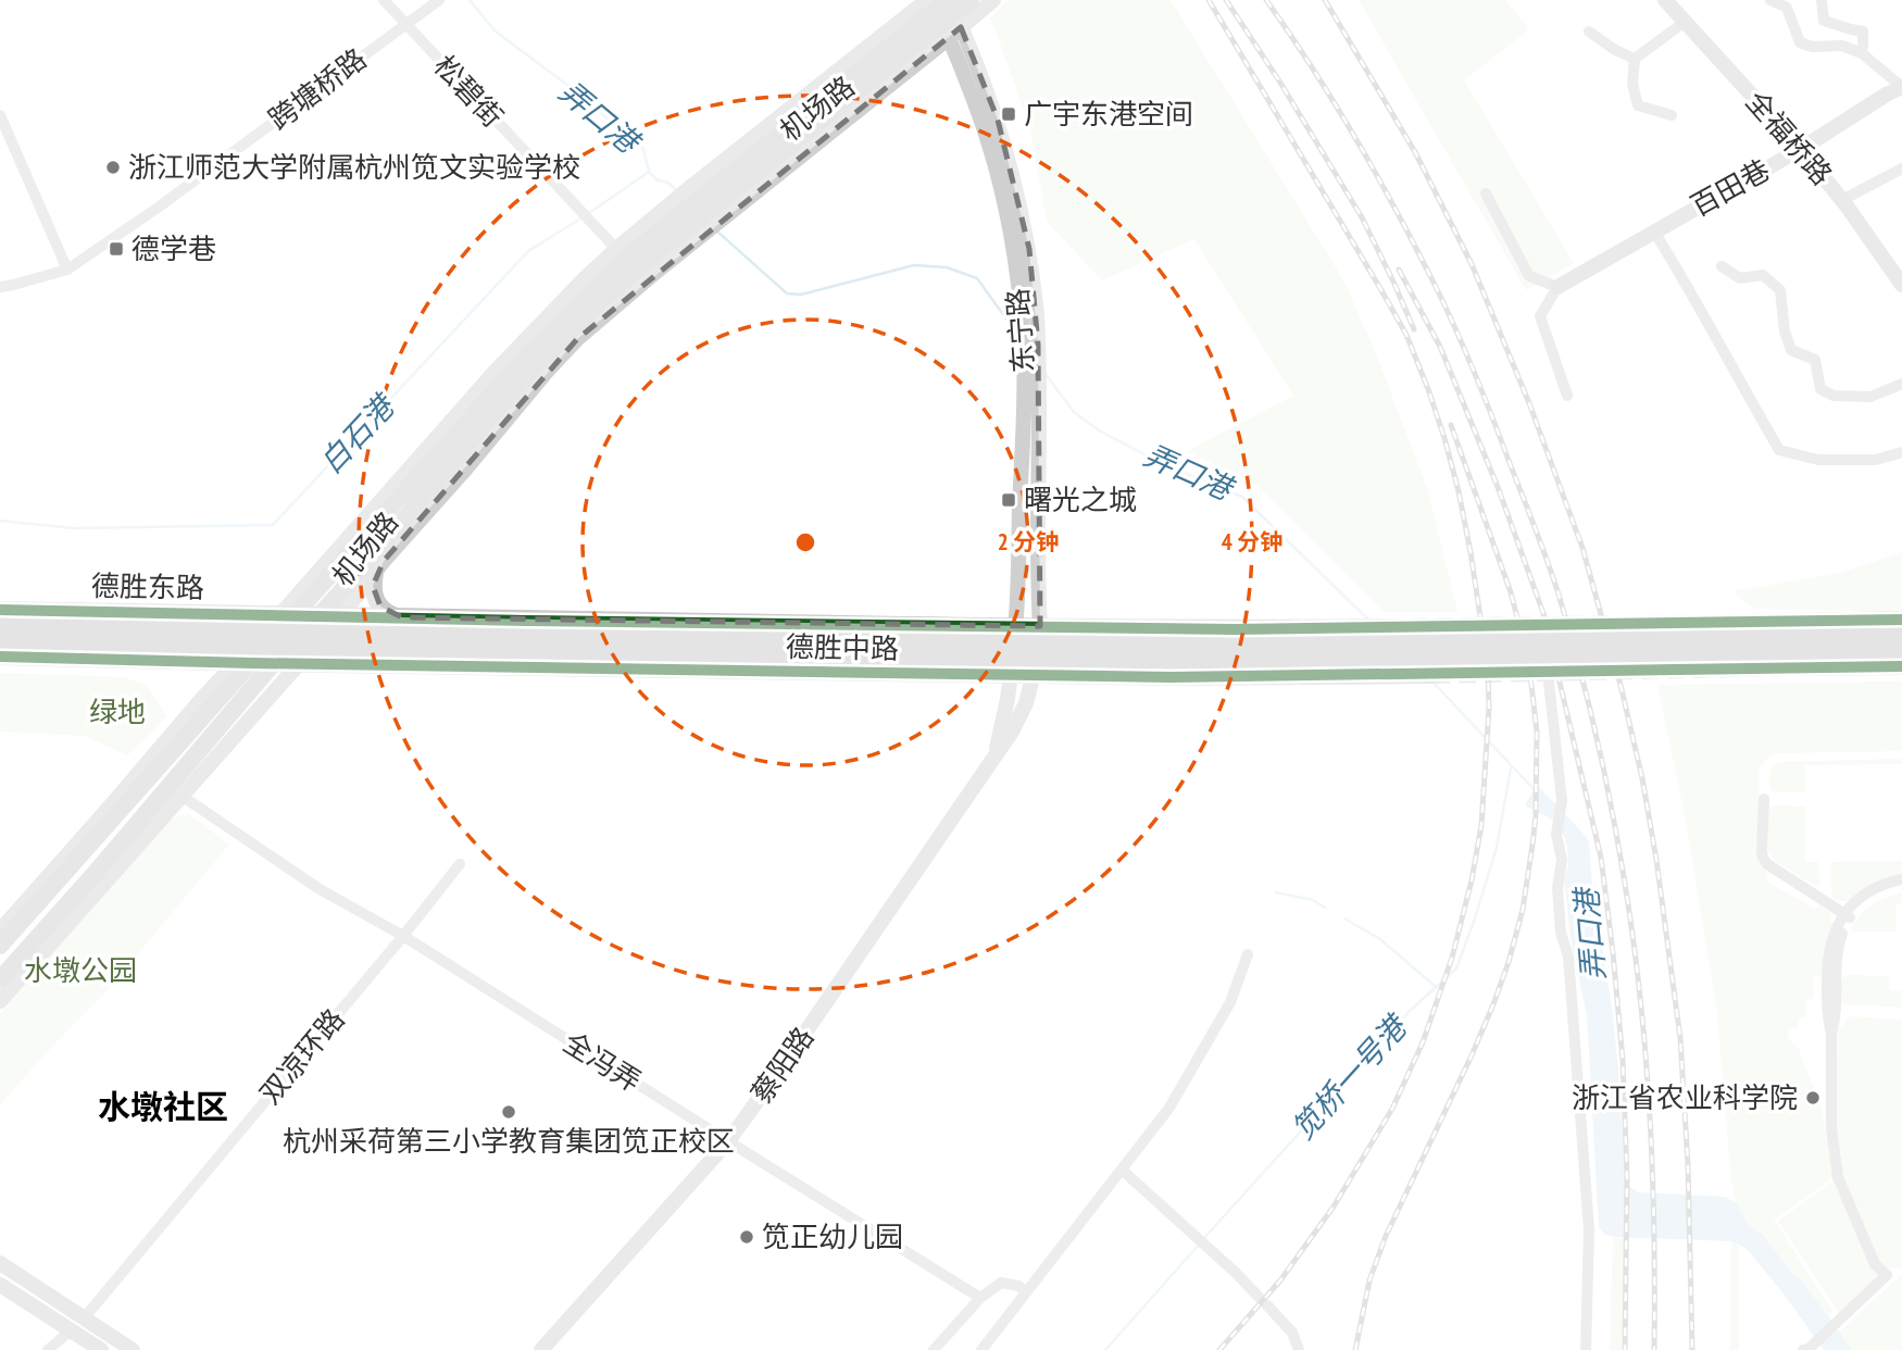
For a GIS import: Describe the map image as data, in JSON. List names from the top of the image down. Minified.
{"streets":{"main road":["机场路","全福桥路","百田巷","东宁路","德胜东路","德胜中路","蔡阳路"],"street":["跨塘桥路","松碧街","双凉环路","全冯弄"]},"crossings":[["跨塘桥路","松碧街"],["松碧街","机场路"],["机场路","东宁路"],["机场路","德胜东路"],["机场路","德胜中路"],["机场路","全冯弄"],["全福桥路","百田巷"],["东宁路","德胜中路"],["东宁路","蔡阳路"],["德胜东路","德胜中路"],["德胜中路","蔡阳路"],["双凉环路","全冯弄"],["全冯弄","蔡阳路"]],"districts":["水墩社区"],"water":["弄口港","白石港","笕桥一号港"],"parks":["绿地","水墩公园"],"places":{"transit":["广宇东港空间","德学巷","曙光之城"],"other":["浙江师范大学附属杭州笕文实验学校","浙江省农业科学院","杭州采荷第三小学教育集团笕正校区","笕正幼儿园"]},"rings":["2 分钟","4 分钟"]}
